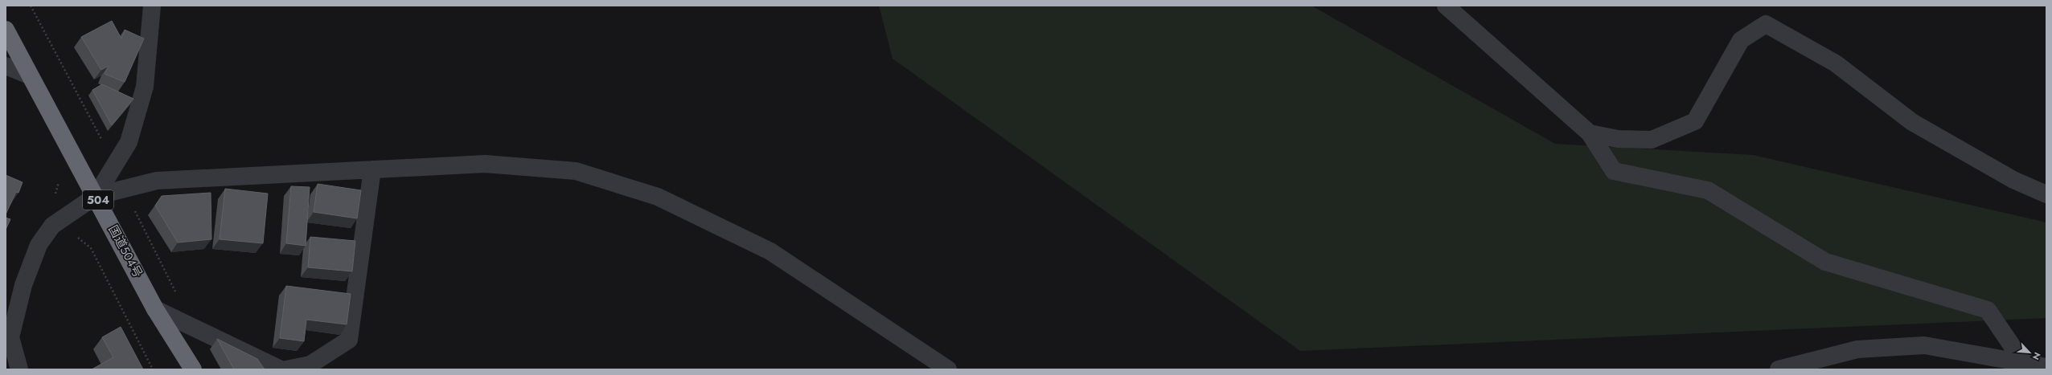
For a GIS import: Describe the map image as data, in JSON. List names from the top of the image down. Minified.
{"streets":{"highway":["504","国道504号"]},"north":"bottom right"}
